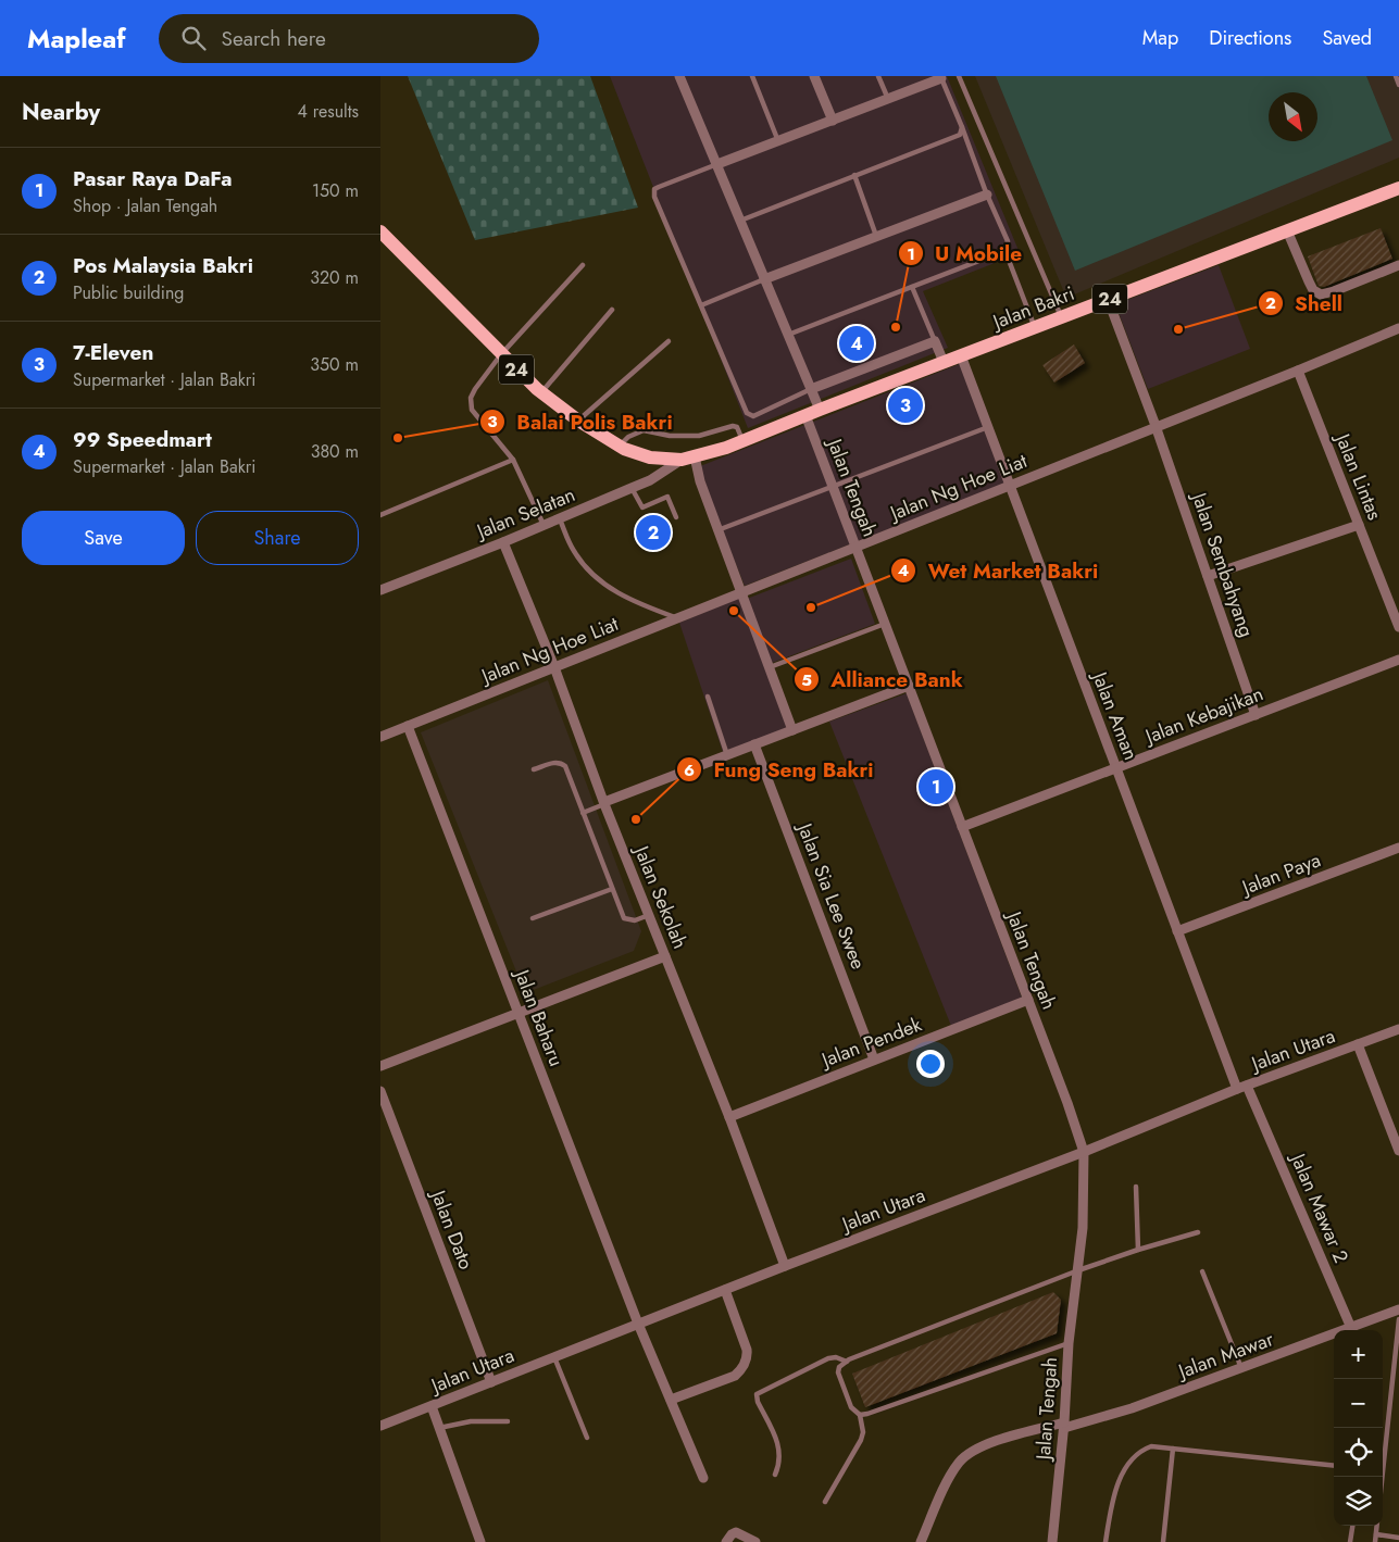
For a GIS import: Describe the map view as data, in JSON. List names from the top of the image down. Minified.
{"streets":{"main road":["24","Jalan Bakri"],"street":["Jalan Lintas","Jalan Ng Hoe Liat","Jalan Tengah","Jalan Selatan","Jalan Sembahyang","Jalan Kebajikan","Jalan Aman","Jalan Paya","Jalan Sia Lee Swee","Jalan Sekolah","Jalan Baharu","Jalan Pendek","Jalan Utara","Jalan Mawar 2","Jalan Dato","Jalan Mawar"]},"crossings":[["24","Jalan Bakri"],["24","Jalan Selatan"],["Jalan Bakri","Jalan Tengah"],["Jalan Bakri","Jalan Selatan"],["Jalan Bakri","Jalan Sembahyang"],["Jalan Bakri","Jalan Aman"],["Jalan Lintas","Jalan Ng Hoe Liat"],["Jalan Ng Hoe Liat","Jalan Tengah"],["Jalan Ng Hoe Liat","Jalan Sembahyang"],["Jalan Ng Hoe Liat","Jalan Aman"],["Jalan Ng Hoe Liat","Jalan Sekolah"],["Jalan Ng Hoe Liat","Jalan Baharu"],["Jalan Tengah","Jalan Kebajikan"],["Jalan Tengah","Jalan Pendek"],["Jalan Tengah","Jalan Utara"],["Jalan Tengah","Jalan Mawar"],["Jalan Selatan","Jalan Sekolah"],["Jalan Sembahyang","Jalan Kebajikan"],["Jalan Kebajikan","Jalan Aman"],["Jalan Aman","Jalan Paya"],["Jalan Aman","Jalan Utara"],["Jalan Sia Lee Swee","Jalan Pendek"],["Jalan Sekolah","Jalan Pendek"],["Jalan Sekolah","Jalan Utara"],["Jalan Baharu","Jalan Utara"],["Jalan Utara","Jalan Mawar 2"],["Jalan Utara","Jalan Dato"],["Jalan Mawar 2","Jalan Mawar"]],"places":["U Mobile","Shell","Balai Polis Bakri","Wet Market Bakri","Alliance Bank","Fung Seng Bakri"],"north":"bottom right","page":{"header":"Mapleaf","search":"Search here","nav":["Map","Directions","Saved"],"heading":["Nearby","4 results"],"list":[{"mark":"1","name":"Pasar Raya DaFa","note":"Shop · Jalan Tengah","value":"150 m"},{"mark":"2","name":"Pos Malaysia Bakri","note":"Public building","value":"320 m"},{"mark":"3","name":"7-Eleven","note":"Supermarket · Jalan Bakri","value":"350 m"},{"mark":"4","name":"99 Speedmart","note":"Supermarket · Jalan Bakri","value":"380 m"}],"pins":["4","3","2","1"],"buttons":["Save","Share"],"map_buttons":["+","−"]}}
